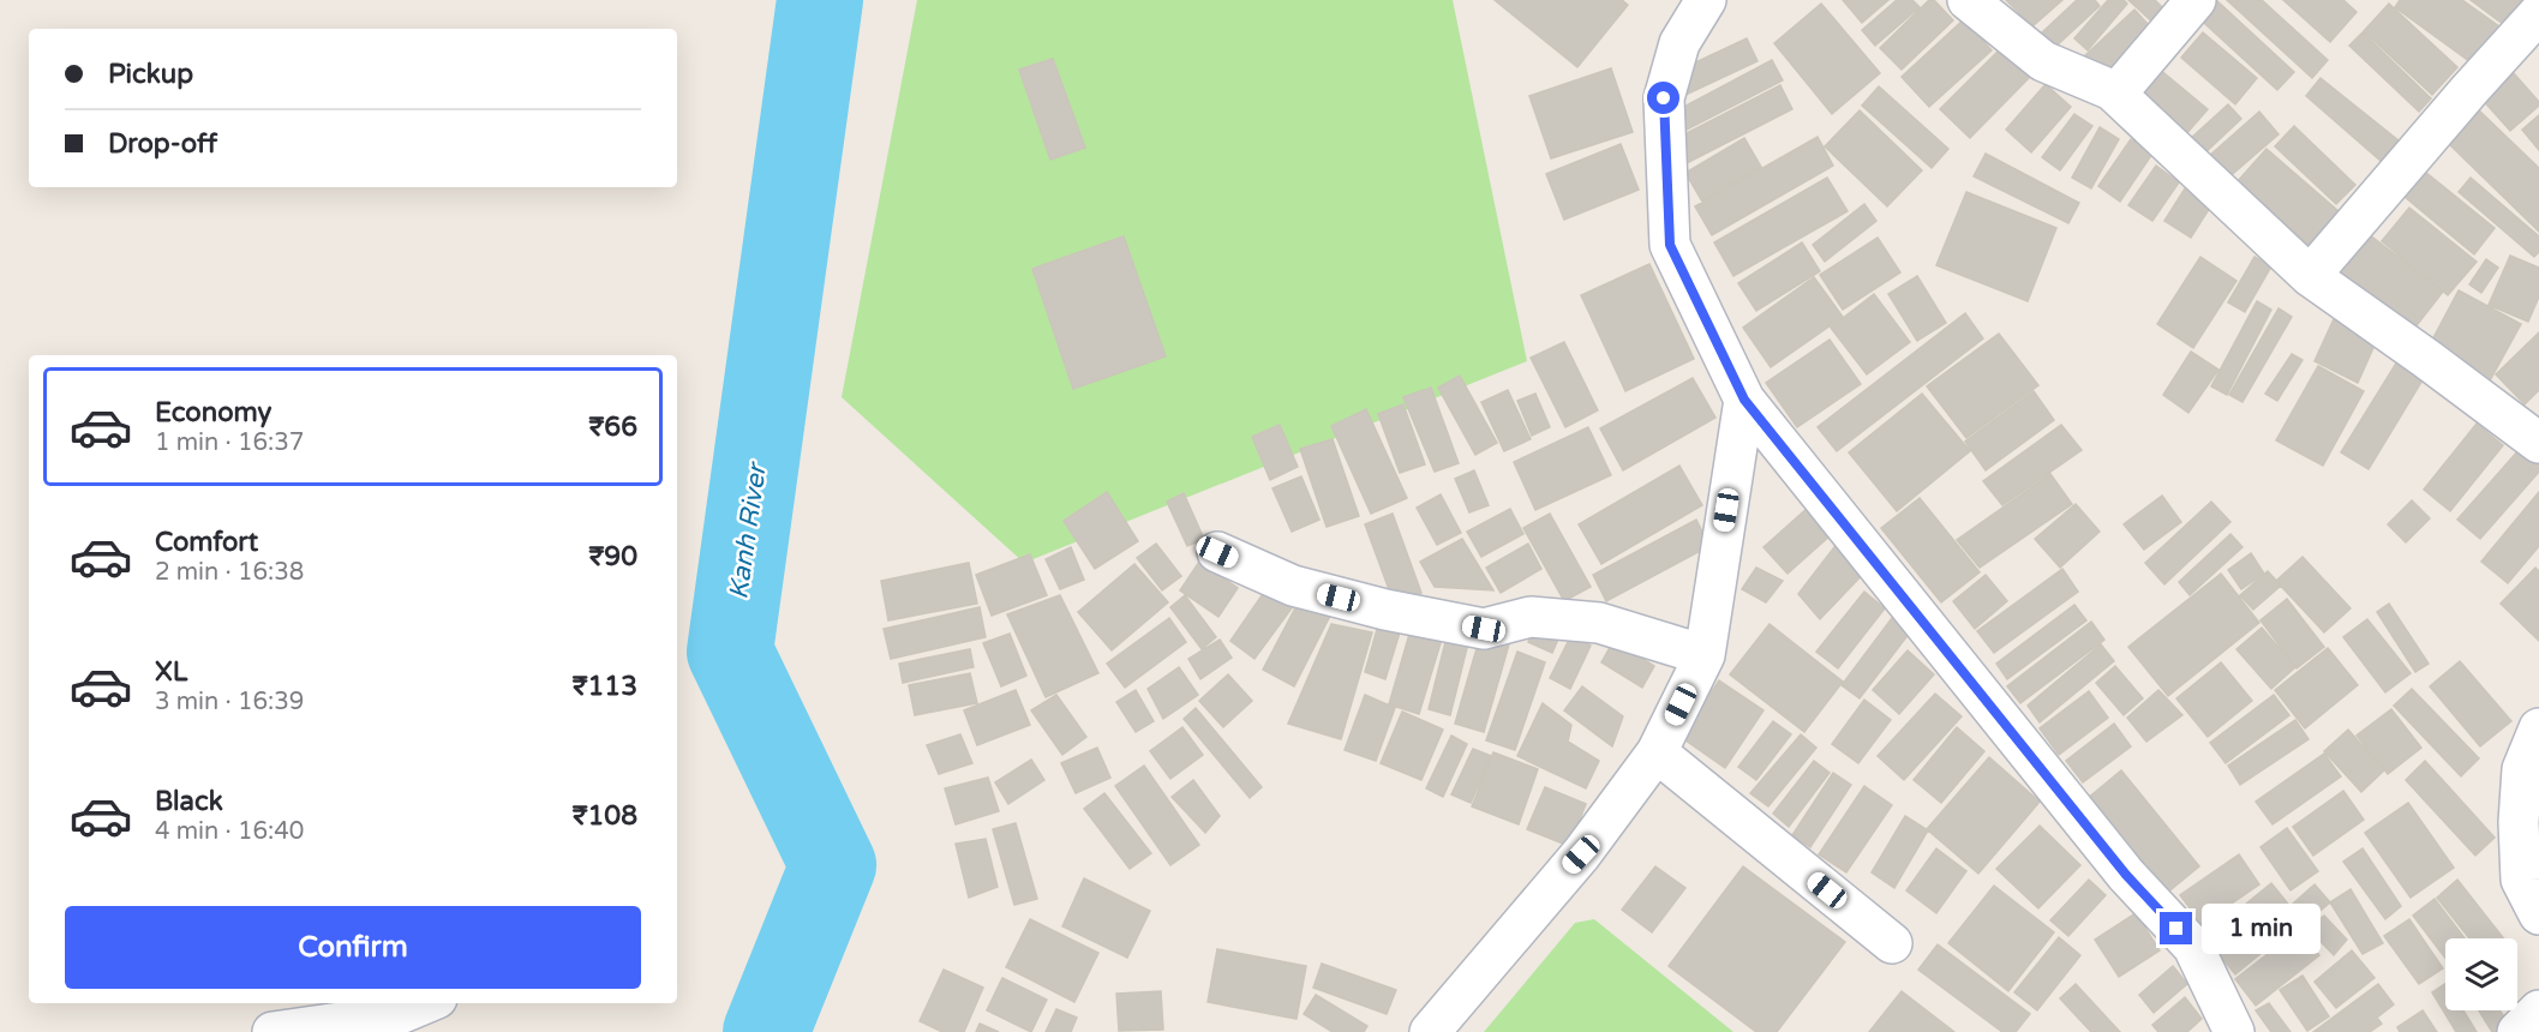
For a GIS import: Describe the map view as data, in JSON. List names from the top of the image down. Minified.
{"water":["Kanh River"],"page":{"banner":["Pickup","Drop-off"],"list":[{"name":"Economy","note":"1 min · 16:37","value":"₹66"},{"name":"Comfort","note":"2 min · 16:38","value":"₹90"},{"name":"XL","note":"3 min · 16:39","value":"₹113"},{"name":"Black","note":"4 min · 16:40","value":"₹108"}],"buttons":"Confirm","bubble":"1 min"}}
